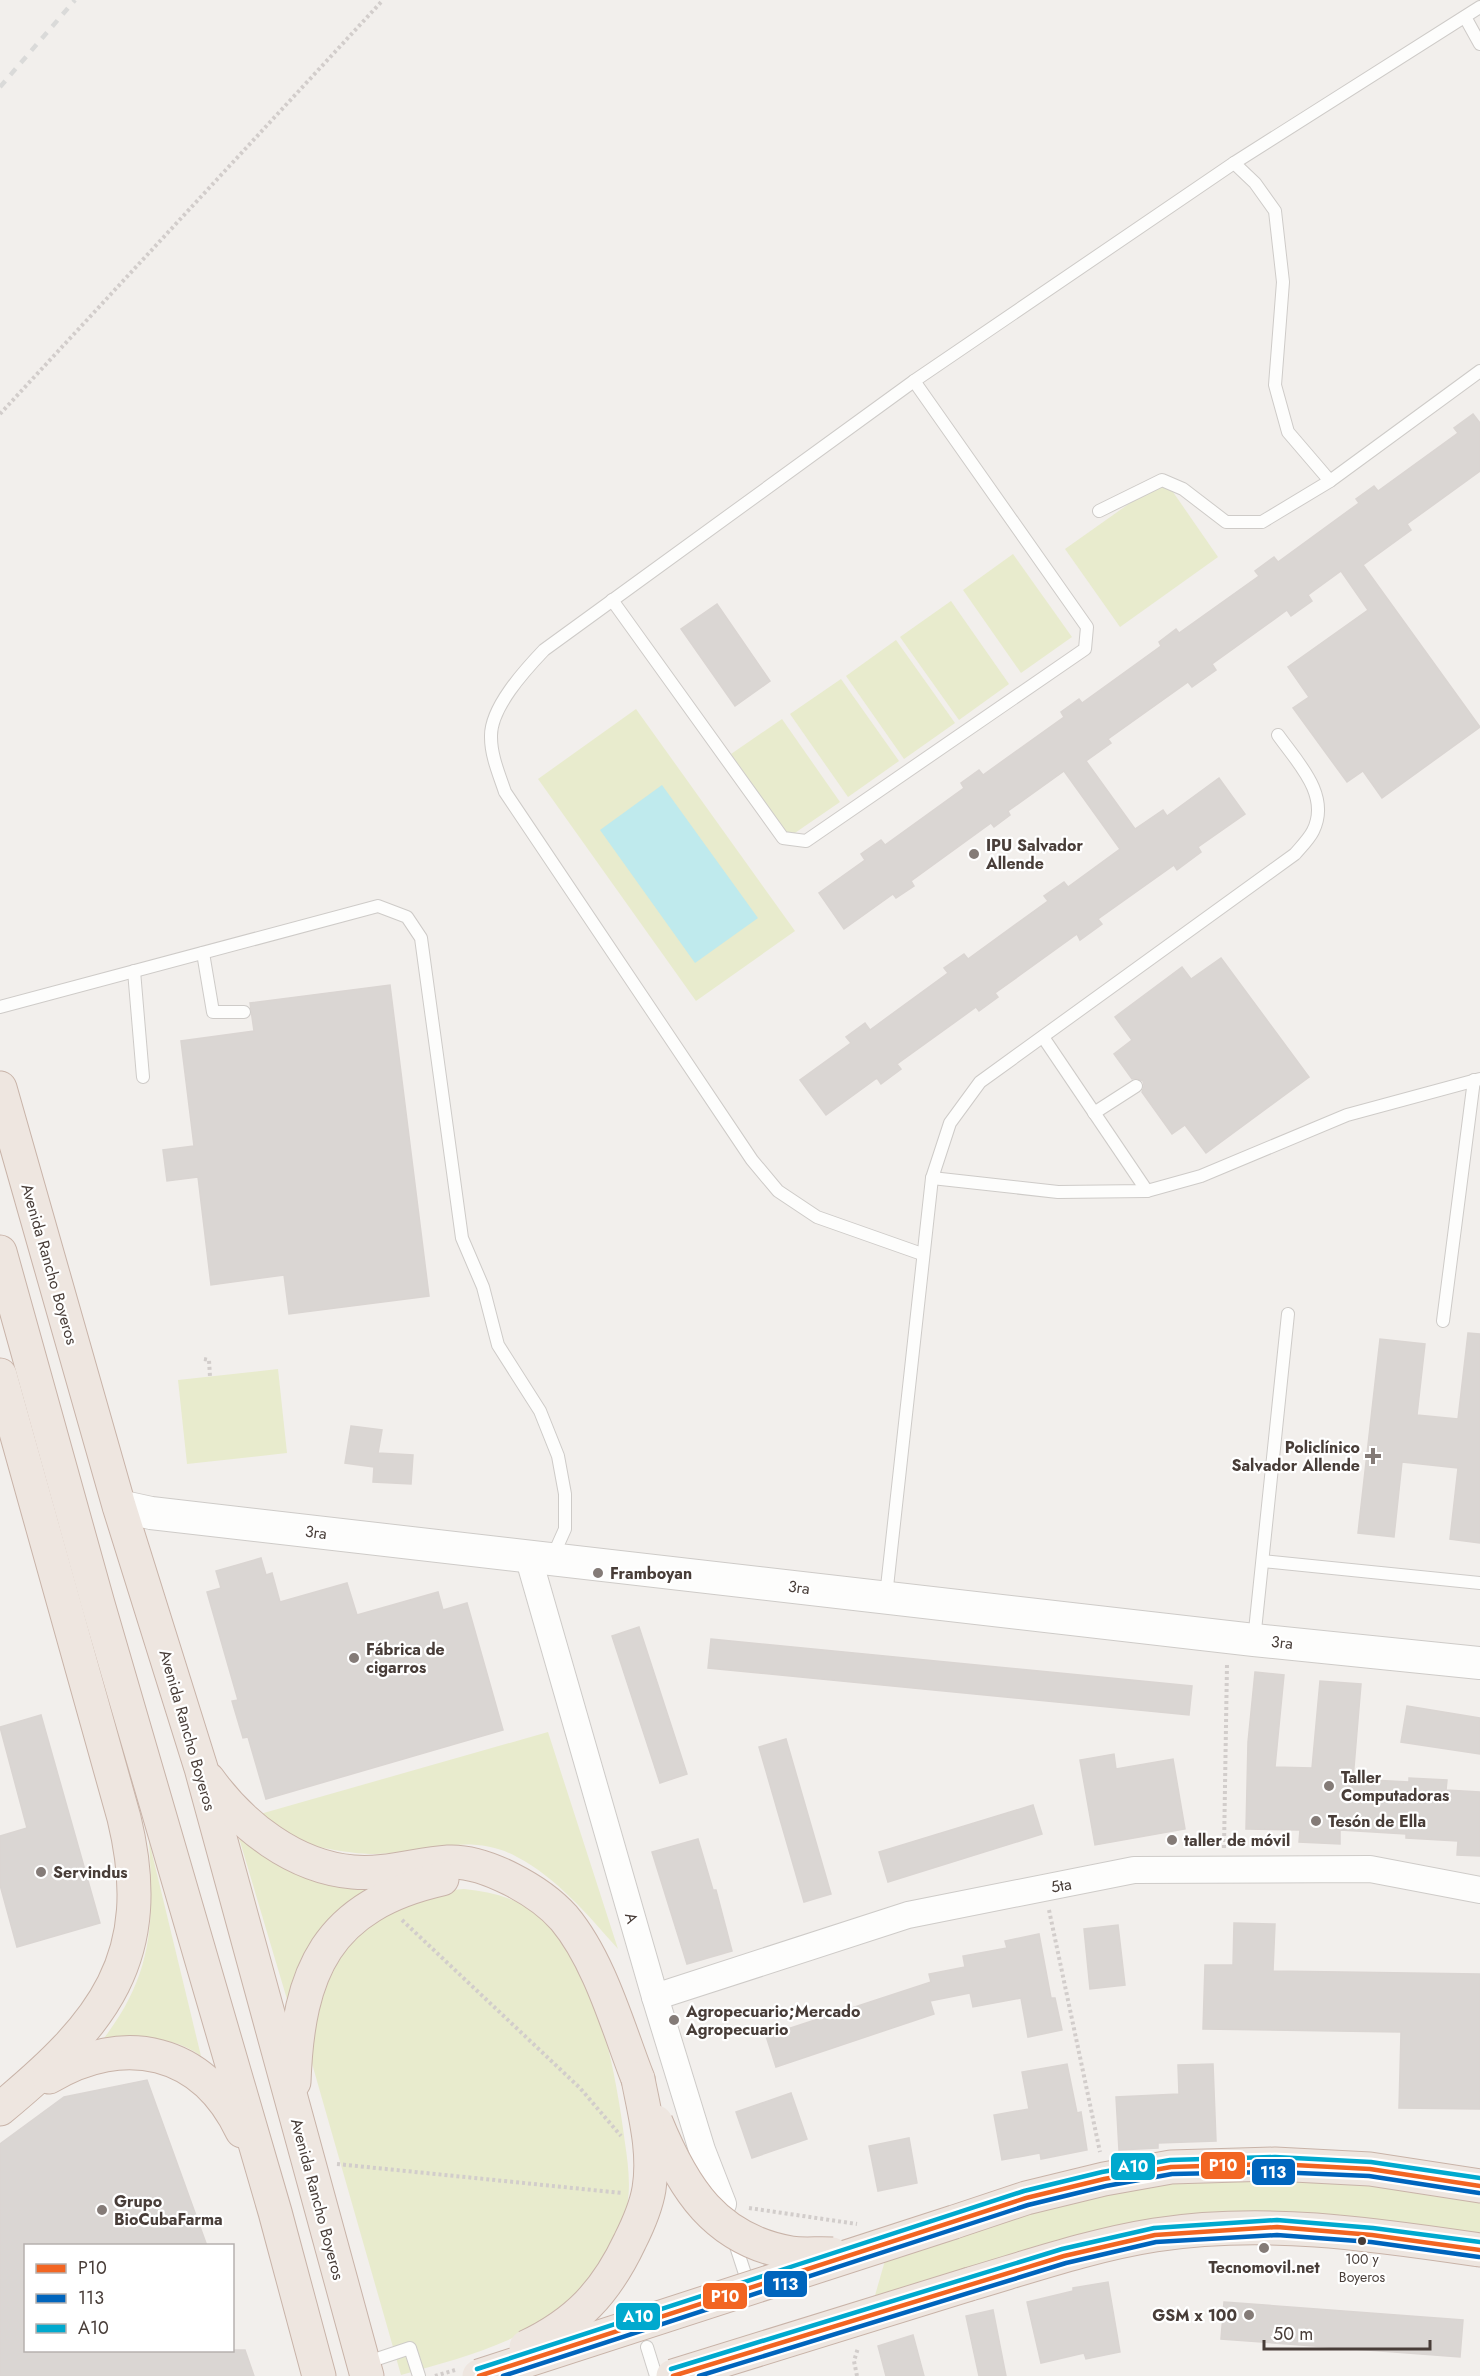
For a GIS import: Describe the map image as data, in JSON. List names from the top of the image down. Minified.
{"streets":{"highway":["Avenida Rancho Boyeros"],"street":["3ra","5ta","A"]},"crossings":[["Avenida Rancho Boyeros","3ra"],["3ra","A"],["5ta","A"]],"places":{"other":["IPU Salvador Allende","Framboyan","Fábrica de cigarros","Taller Computadoras","Tesón de Ella","taller de móvil","Servindus","Agropecuario;Mercado Agropecuario","Grupo BioCubaFarma","100 y Boyeros","Tecnomovil.net","GSM x 100"],"health":["Policlínico Salvador Allende"]},"lines":["transit line A10","transit line P10","transit line 113"],"legend":["P10","113","A10"],"scale_bar":"50 m"}
